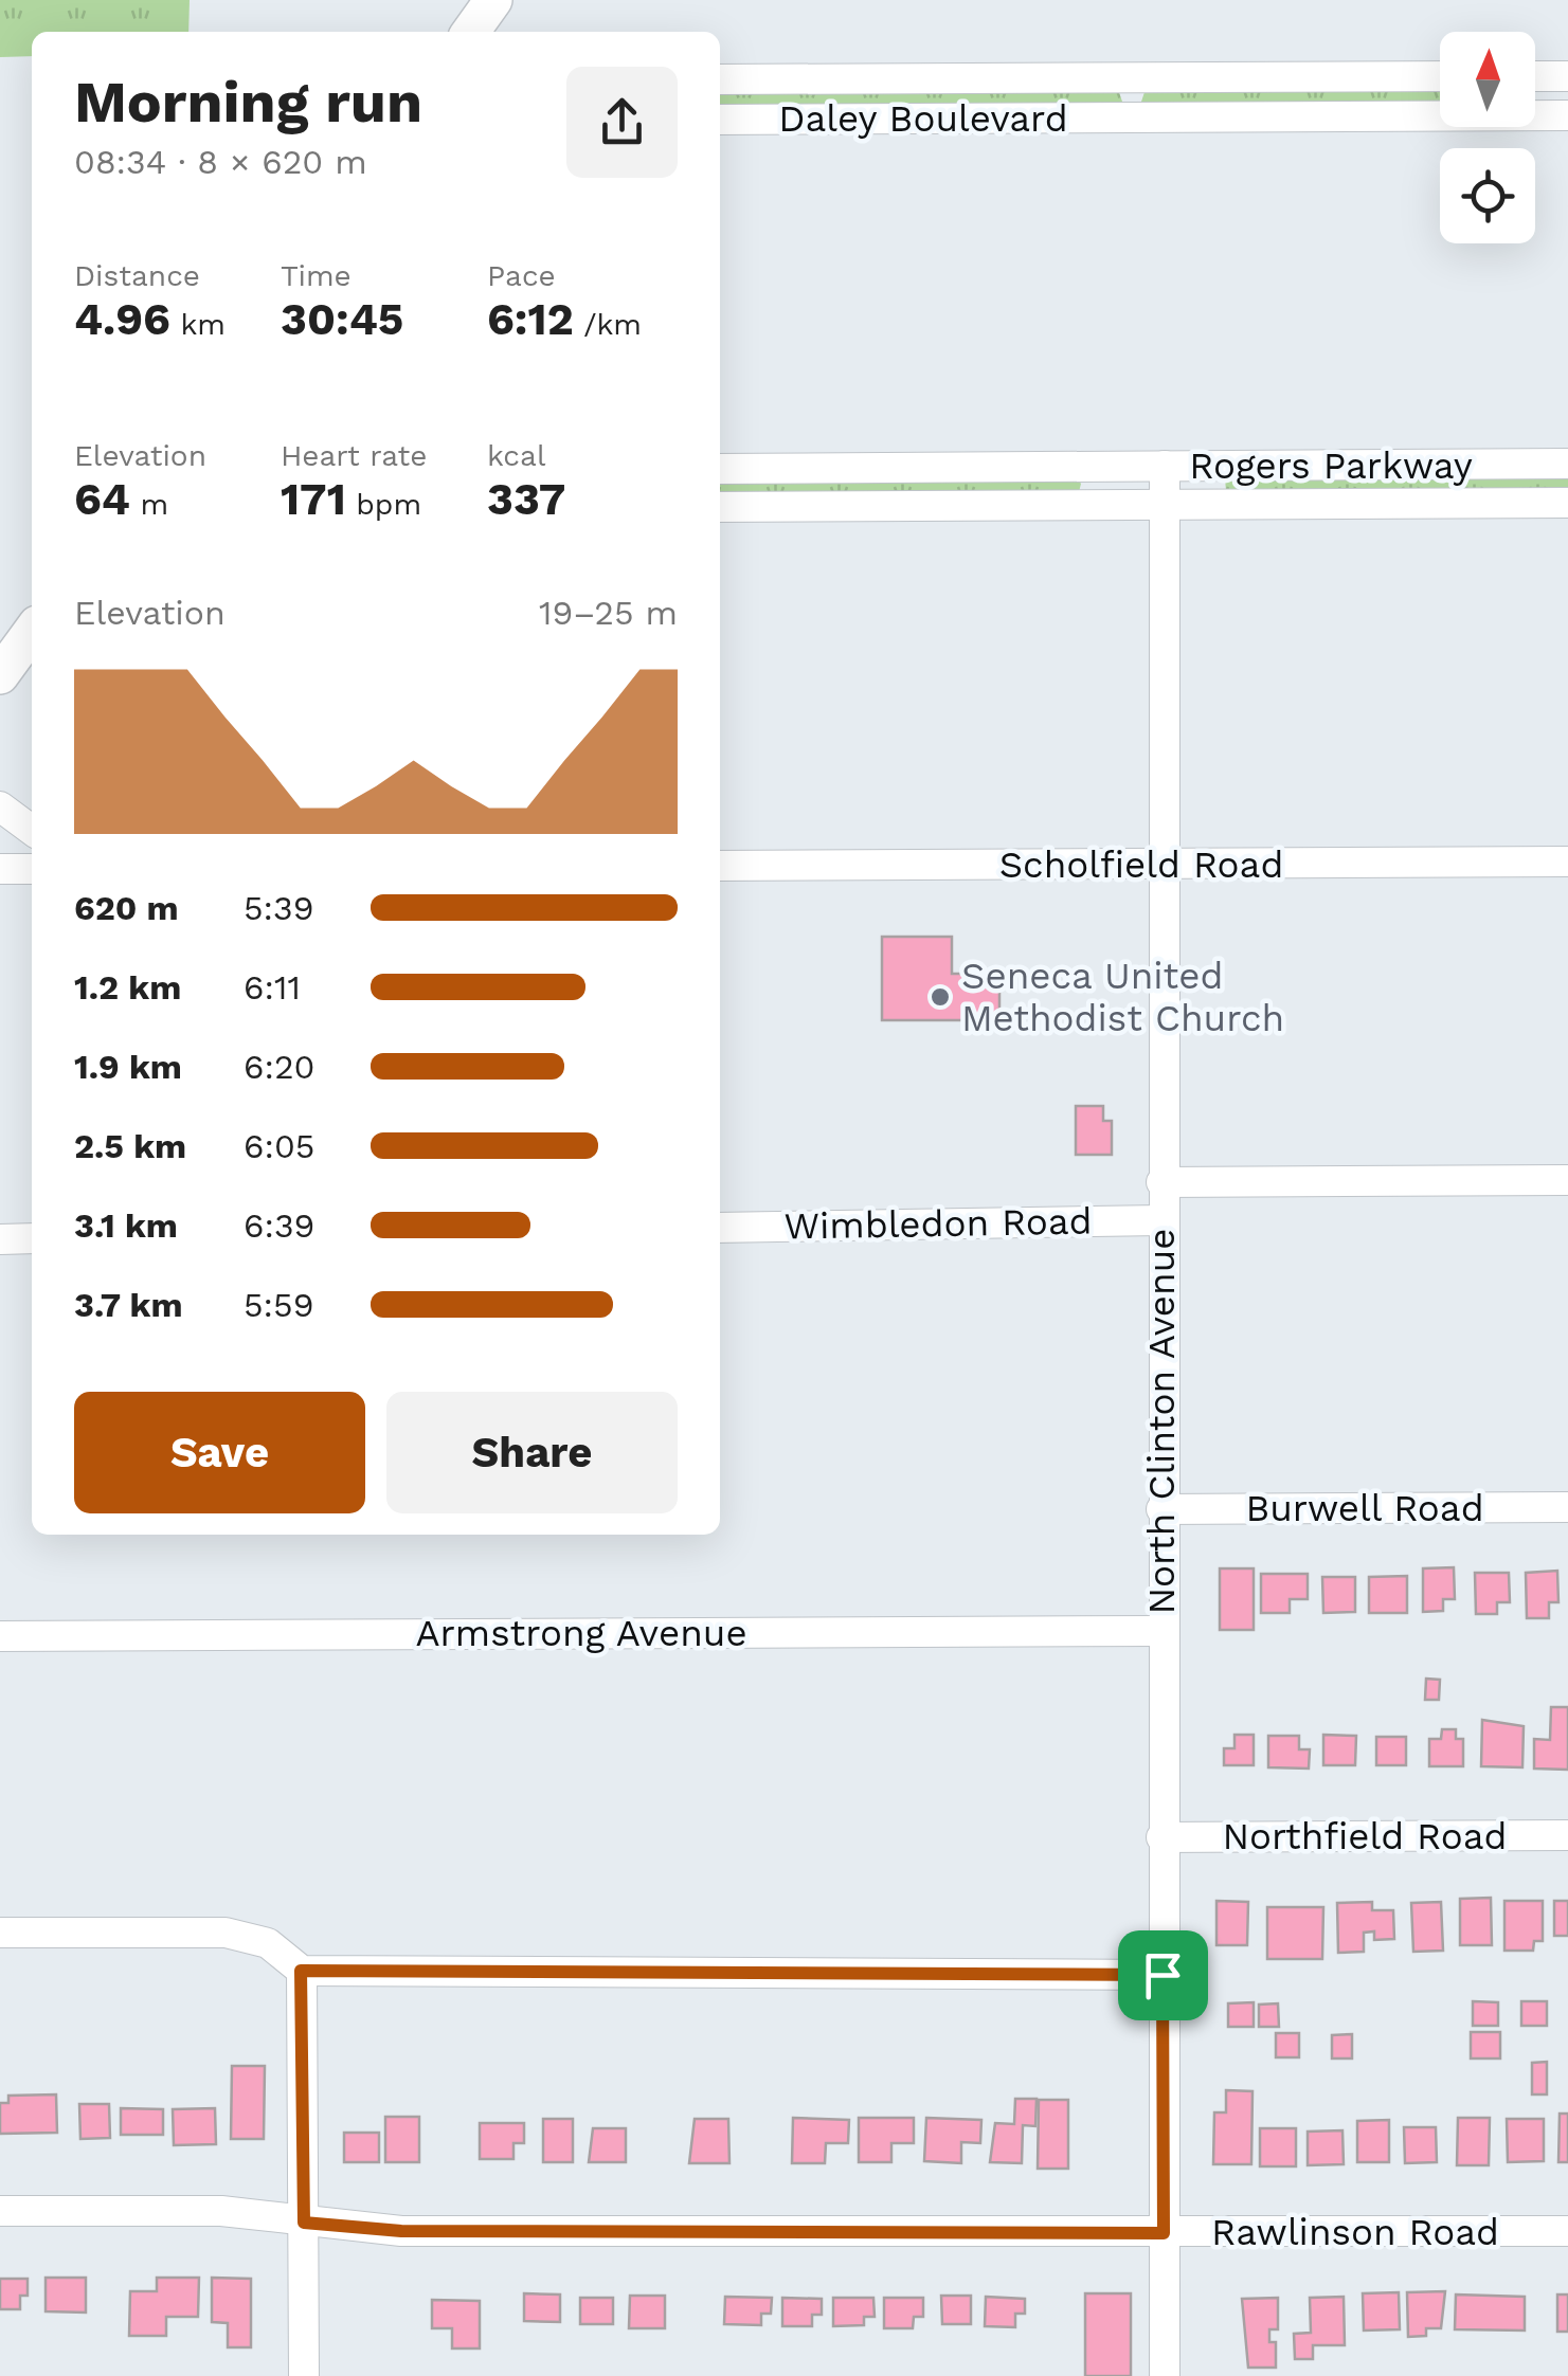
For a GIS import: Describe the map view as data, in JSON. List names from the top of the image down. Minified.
{"streets":{"street":["Daley Boulevard","Rogers Parkway","Scholfield Road","Wimbledon Road","North Clinton Avenue","Burwell Road","Armstrong Avenue","Northfield Road","Rawlinson Road"]},"crossings":[["Rogers Parkway","North Clinton Avenue"],["Scholfield Road","North Clinton Avenue"],["Wimbledon Road","North Clinton Avenue"],["North Clinton Avenue","Burwell Road"],["North Clinton Avenue","Armstrong Avenue"],["North Clinton Avenue","Northfield Road"],["North Clinton Avenue","Rawlinson Road"]],"places":["Seneca United Methodist Church"],"north":"top","page":{"heading":["Morning run","08:34 · 8 × 620 m"],"stats":[["Distance","4.96 km"],["Time","30:45"],["Pace","6:12 /km"],["Elevation","64 m"],["Heart rate","171 bpm"],["kcal","337"]],"chart":["Elevation","19–25 m"],"list":[{"name":"620 m","note":"5:39"},{"name":"1.2 km","note":"6:11"},{"name":"1.9 km","note":"6:20"},{"name":"2.5 km","note":"6:05"},{"name":"3.1 km","note":"6:39"},{"name":"3.7 km","note":"5:59"}],"buttons":["Save","Share"]}}
